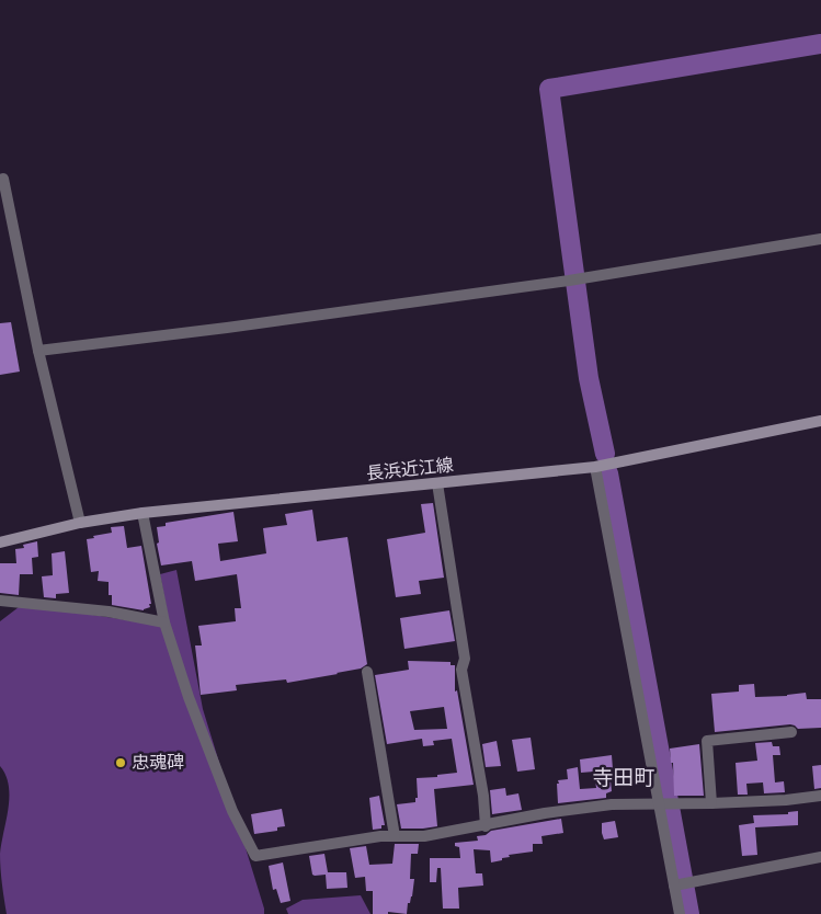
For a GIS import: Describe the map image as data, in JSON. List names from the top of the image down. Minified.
{"streets":{"main road":["長浜近江線"]},"districts":["寺田町"],"places":["忠魂碑"]}
